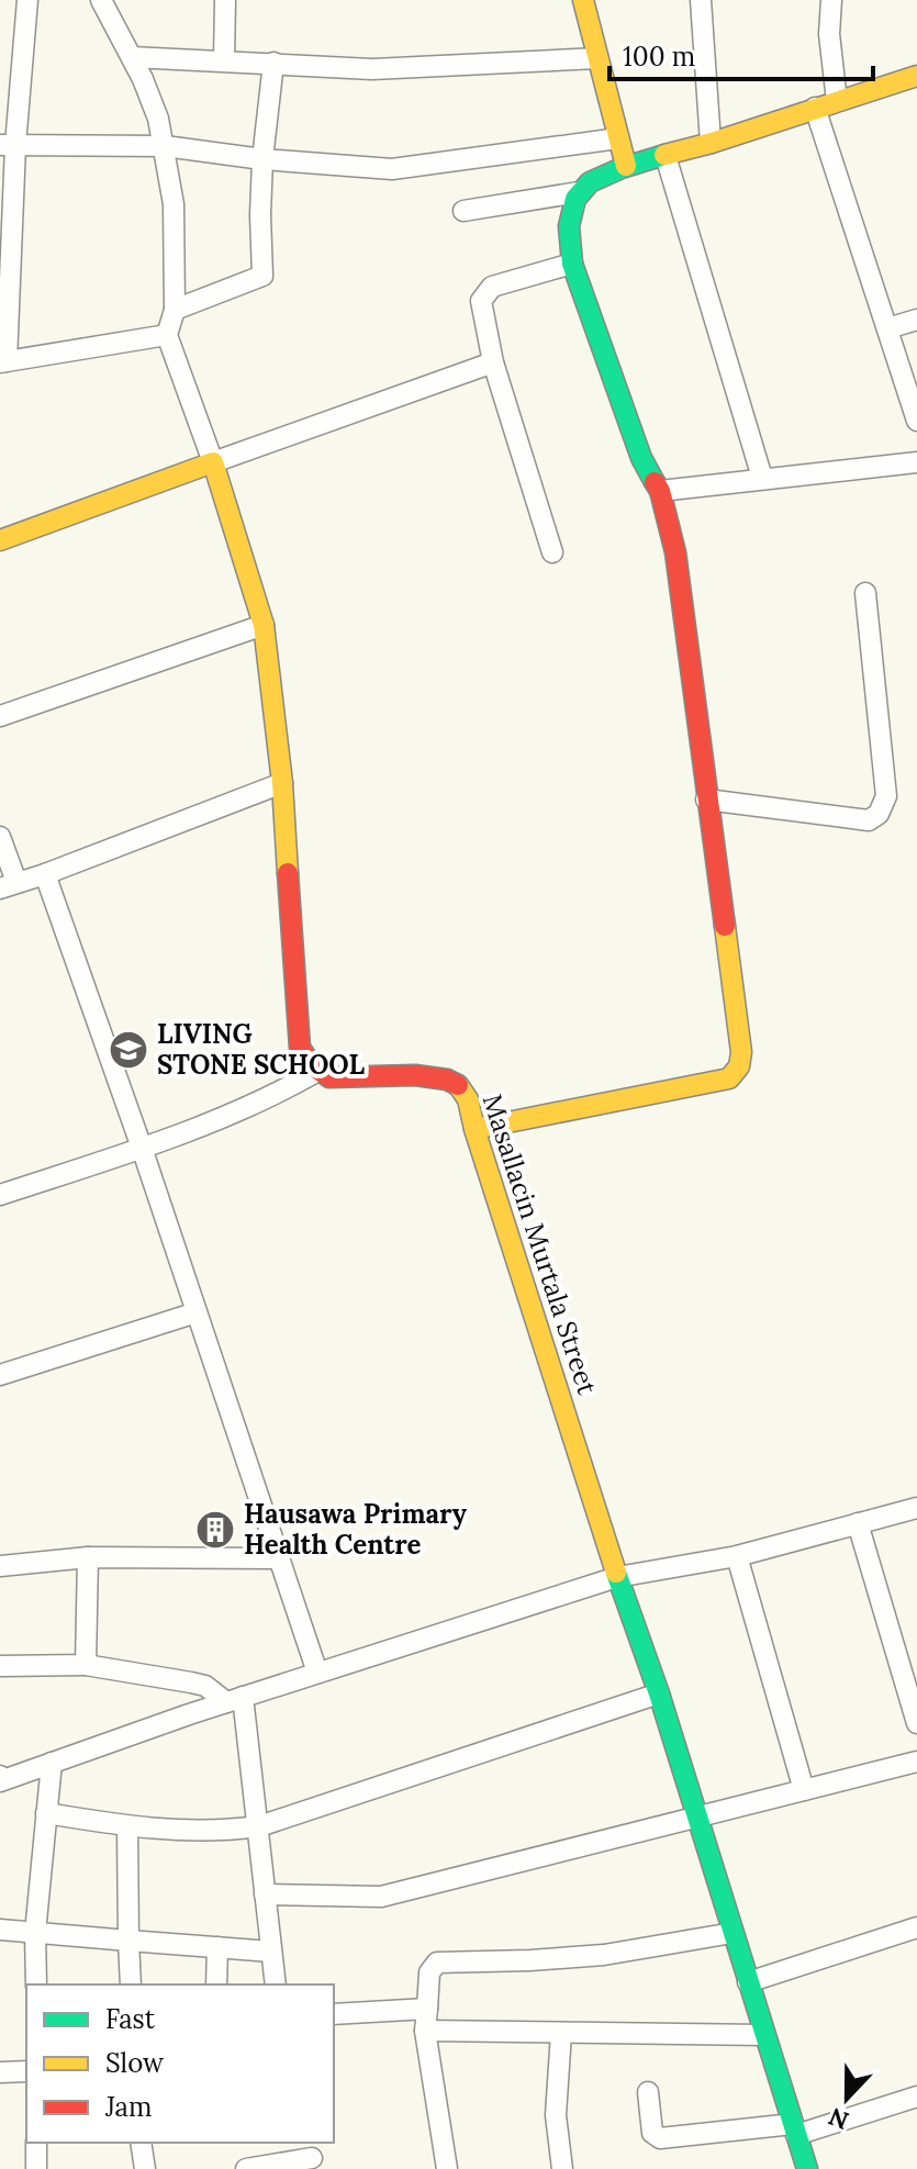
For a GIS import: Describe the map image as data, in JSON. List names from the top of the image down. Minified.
{"streets":{"street":["Masallacin Murtala Street"]},"places":{"school or university":["LIVING STONE SCHOOL"],"building":["Hausawa Primary Health Centre"]},"legend":["Fast","Slow","Jam"],"scale_bar":"100 m","north":"bottom"}
